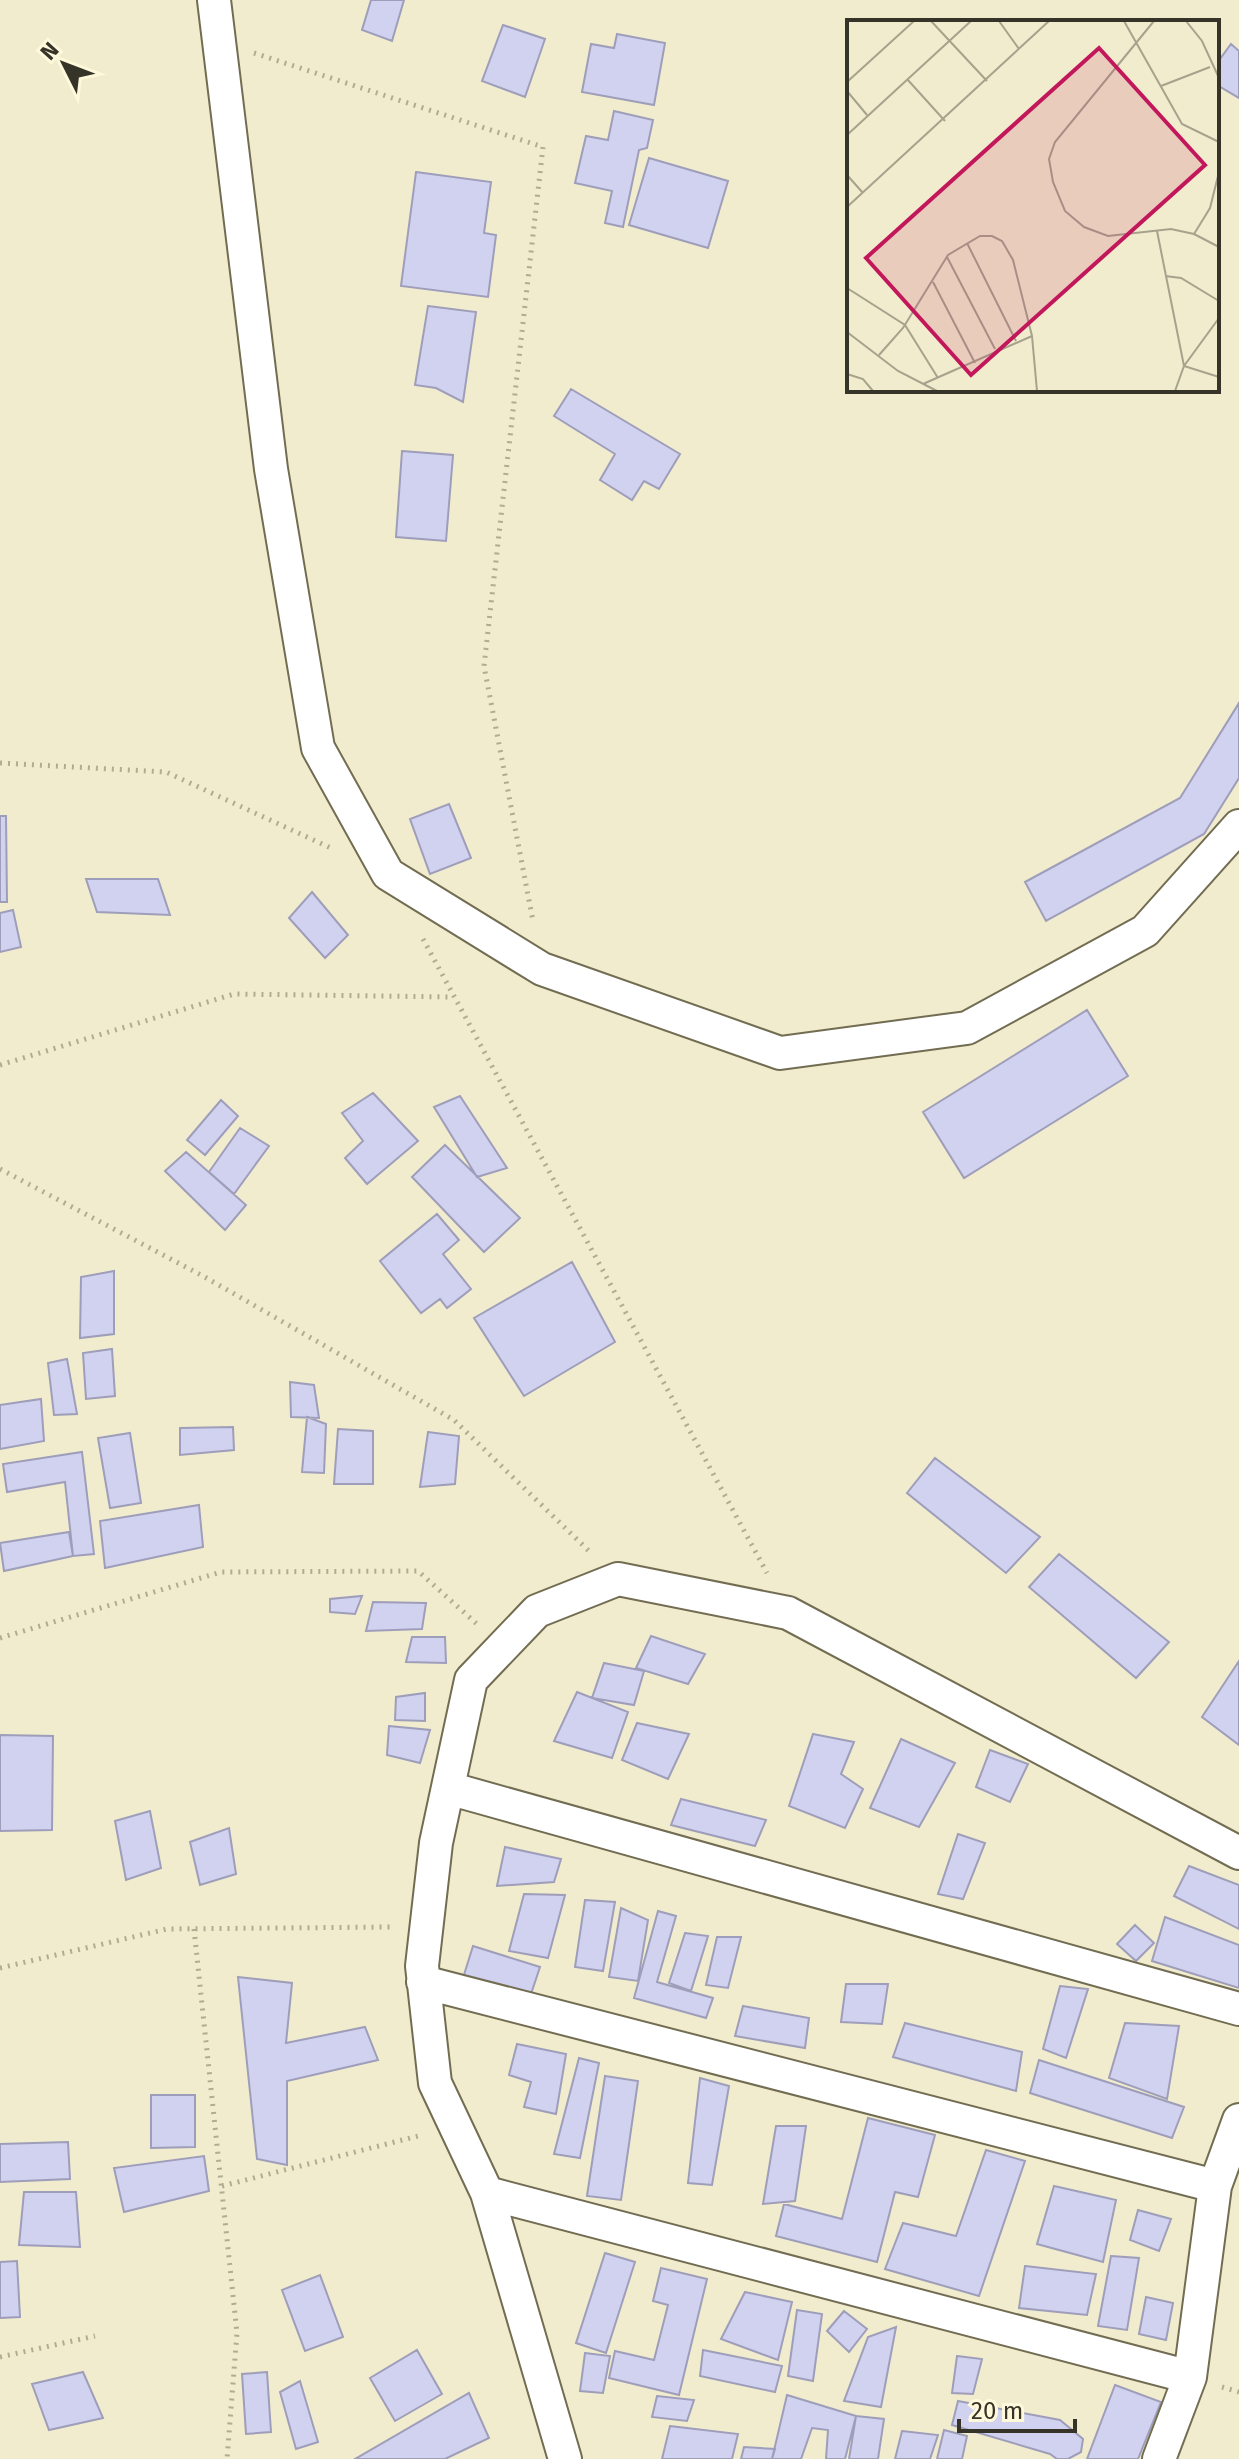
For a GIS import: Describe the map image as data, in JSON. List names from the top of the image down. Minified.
{"scale_bar":"20 m","north":"top left"}
